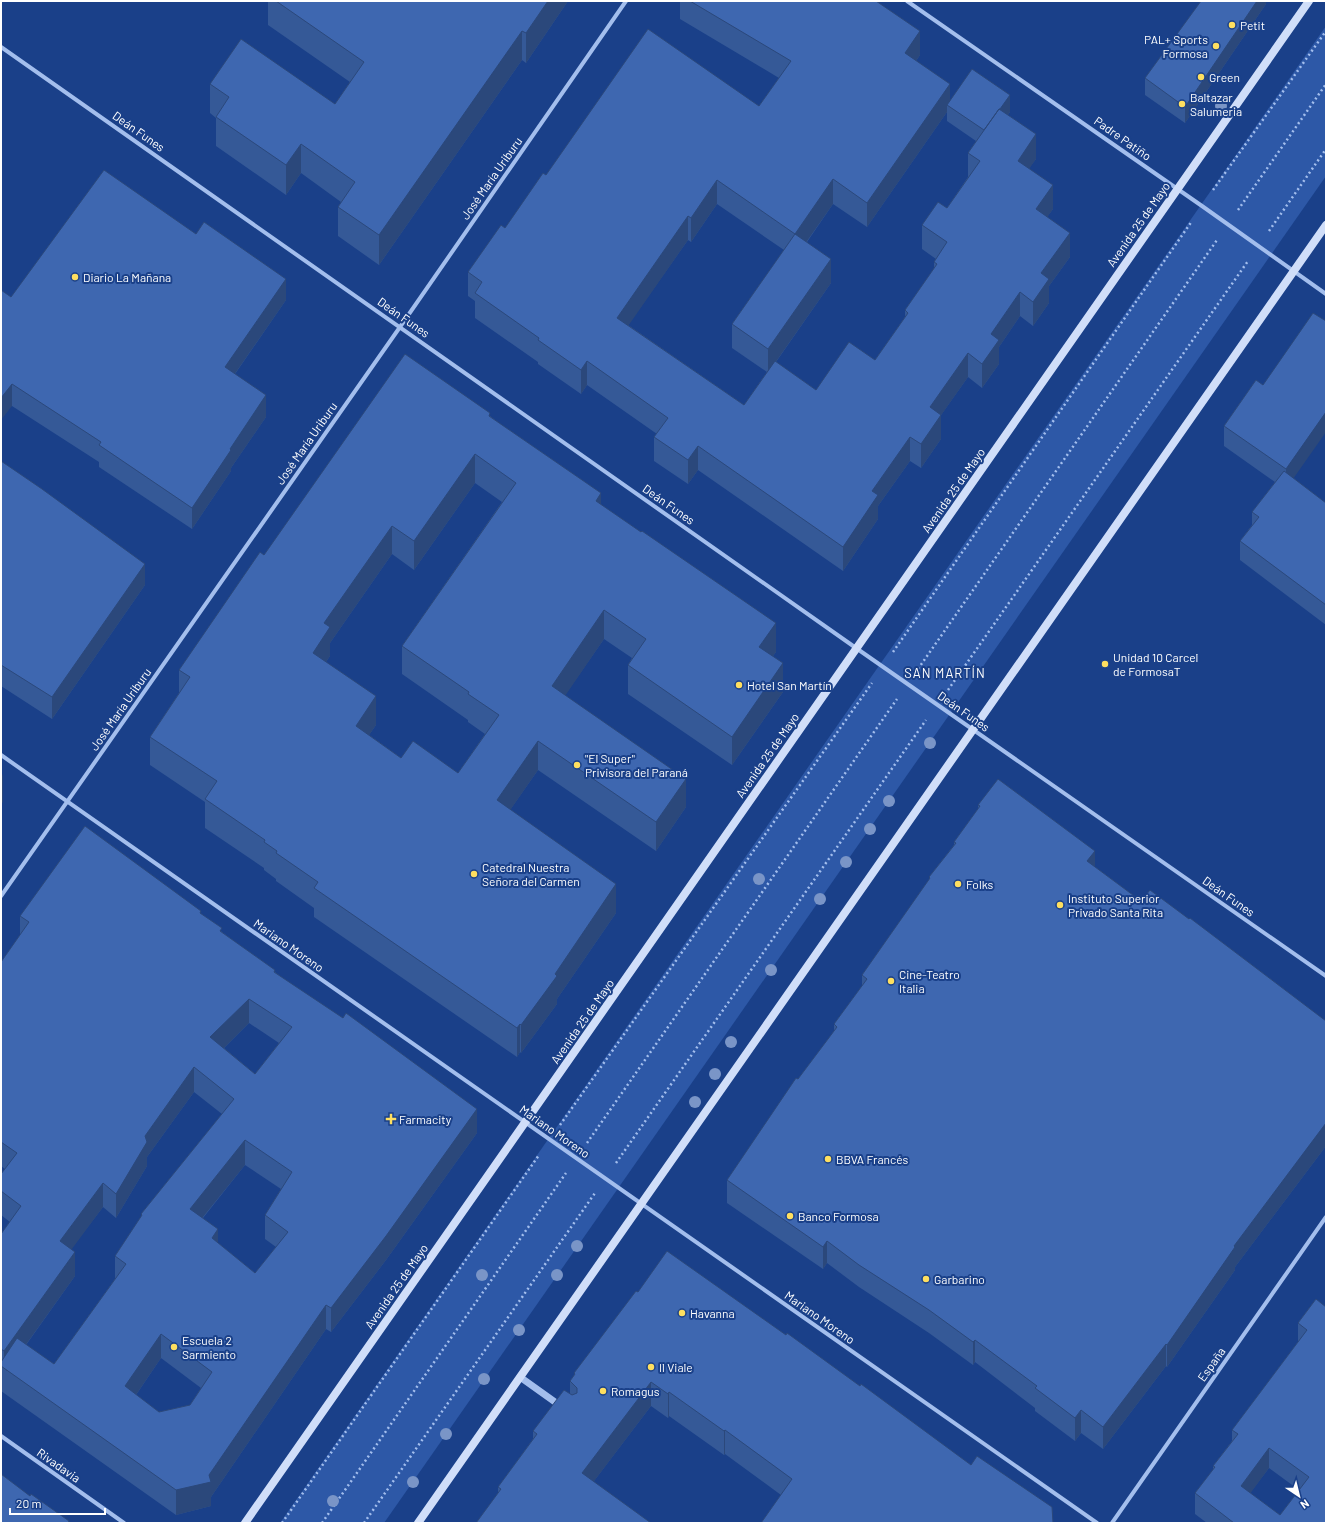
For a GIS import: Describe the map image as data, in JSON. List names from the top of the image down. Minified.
{"streets":{"main road":["Avenida 25 de Mayo"],"street":["Deán Funes","Padre Patiño","José María Uriburu","Mariano Moreno","España","Rivadavia"]},"crossings":[["Deán Funes","José María Uriburu"],["Deán Funes","Avenida 25 de Mayo"],["Padre Patiño","Avenida 25 de Mayo"],["José María Uriburu","Mariano Moreno"],["Avenida 25 de Mayo","Mariano Moreno"]],"districts":["SAN MARTÍN"],"places":{"other":["Petit","PAL+ Sports Formosa","Green","Baltazar Salumeria","Diario La Mañana","Unidad 10 Carcel de FormosaT","Hotel San Martín","\"El Super\" Privisora del Paraná","Catedral Nuestra Señora del Carmen","Folks","Instituto Superior Privado Santa Rita","Cine-Teatro Italia","BBVA Francés","Banco Formosa","Garbarino","Havanna","Escuela 2 Sarmiento","Il Viale","Romagus"],"health":["Farmacity"]},"scale_bar":"20 m","north":"bottom right"}
